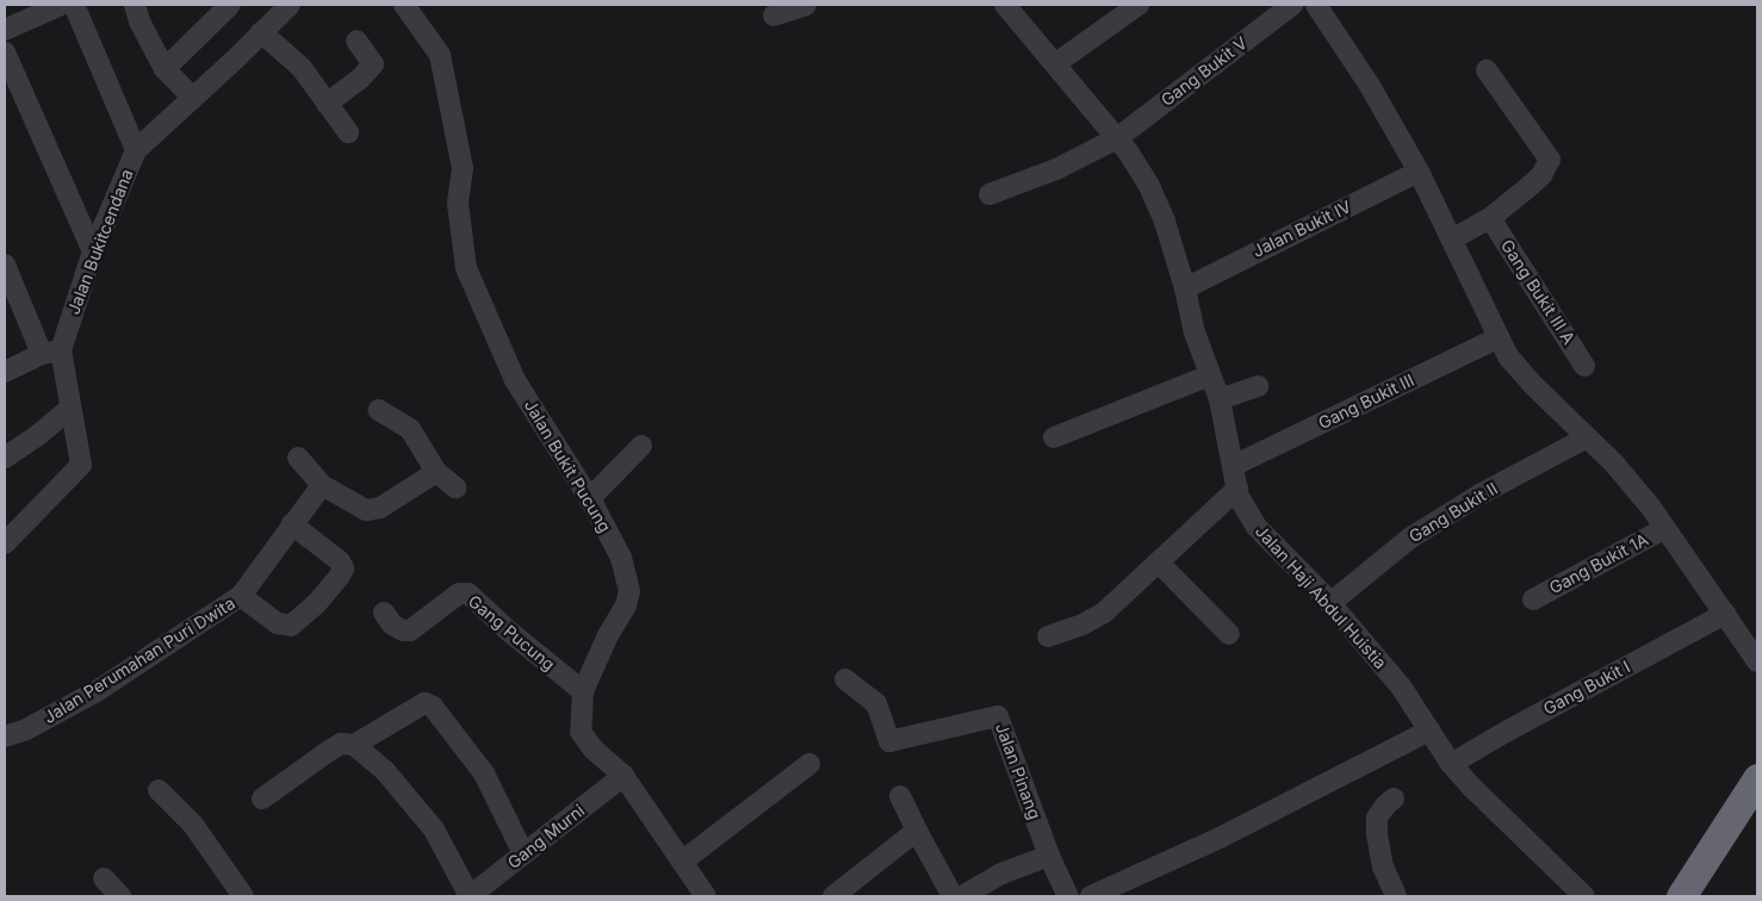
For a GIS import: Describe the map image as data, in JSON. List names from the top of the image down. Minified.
{"streets":{"street":["Gang Bukit V","Jalan Bukit IV","Jalan Bukitcendana","Gang Bukit III A","Gang Bukit III","Jalan Bukit Pucung","Gang Bukit II","Gang Bukit 1A","Jalan Haji Abdul Huistia","Gang Pucung","Jalan Perumahan Puri Dwita","Gang Bukit I","Jalan Pinang","Gang Murni"]},"crossings":[["Gang Bukit V","Jalan Haji Abdul Huistia"],["Jalan Bukit IV","Jalan Haji Abdul Huistia"],["Gang Bukit III","Jalan Haji Abdul Huistia"],["Jalan Bukit Pucung","Gang Pucung"],["Jalan Bukit Pucung","Gang Murni"],["Gang Bukit II","Jalan Haji Abdul Huistia"],["Jalan Haji Abdul Huistia","Gang Bukit I"]]}
